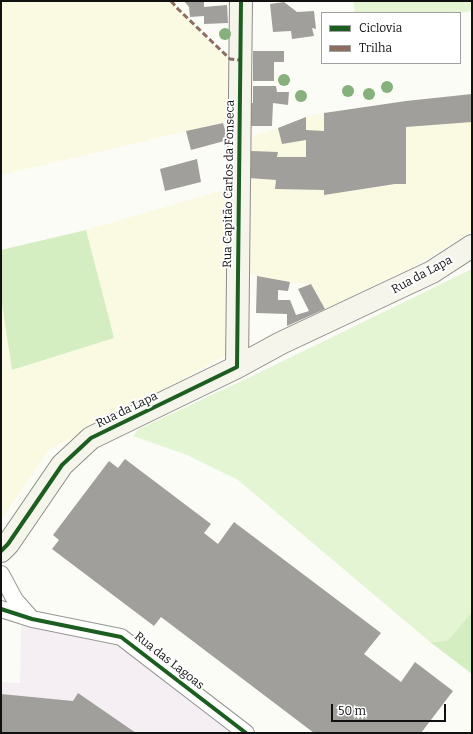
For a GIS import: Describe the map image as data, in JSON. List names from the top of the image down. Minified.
{"streets":{"main road":["Rua Capitão Carlos da Fonseca","Rua da Lapa"],"street":["Rua das Lagoas"]},"crossings":[["Rua Capitão Carlos da Fonseca","Rua da Lapa"]],"legend":["Ciclovia","Trilha"],"scale_bar":"50 m"}
